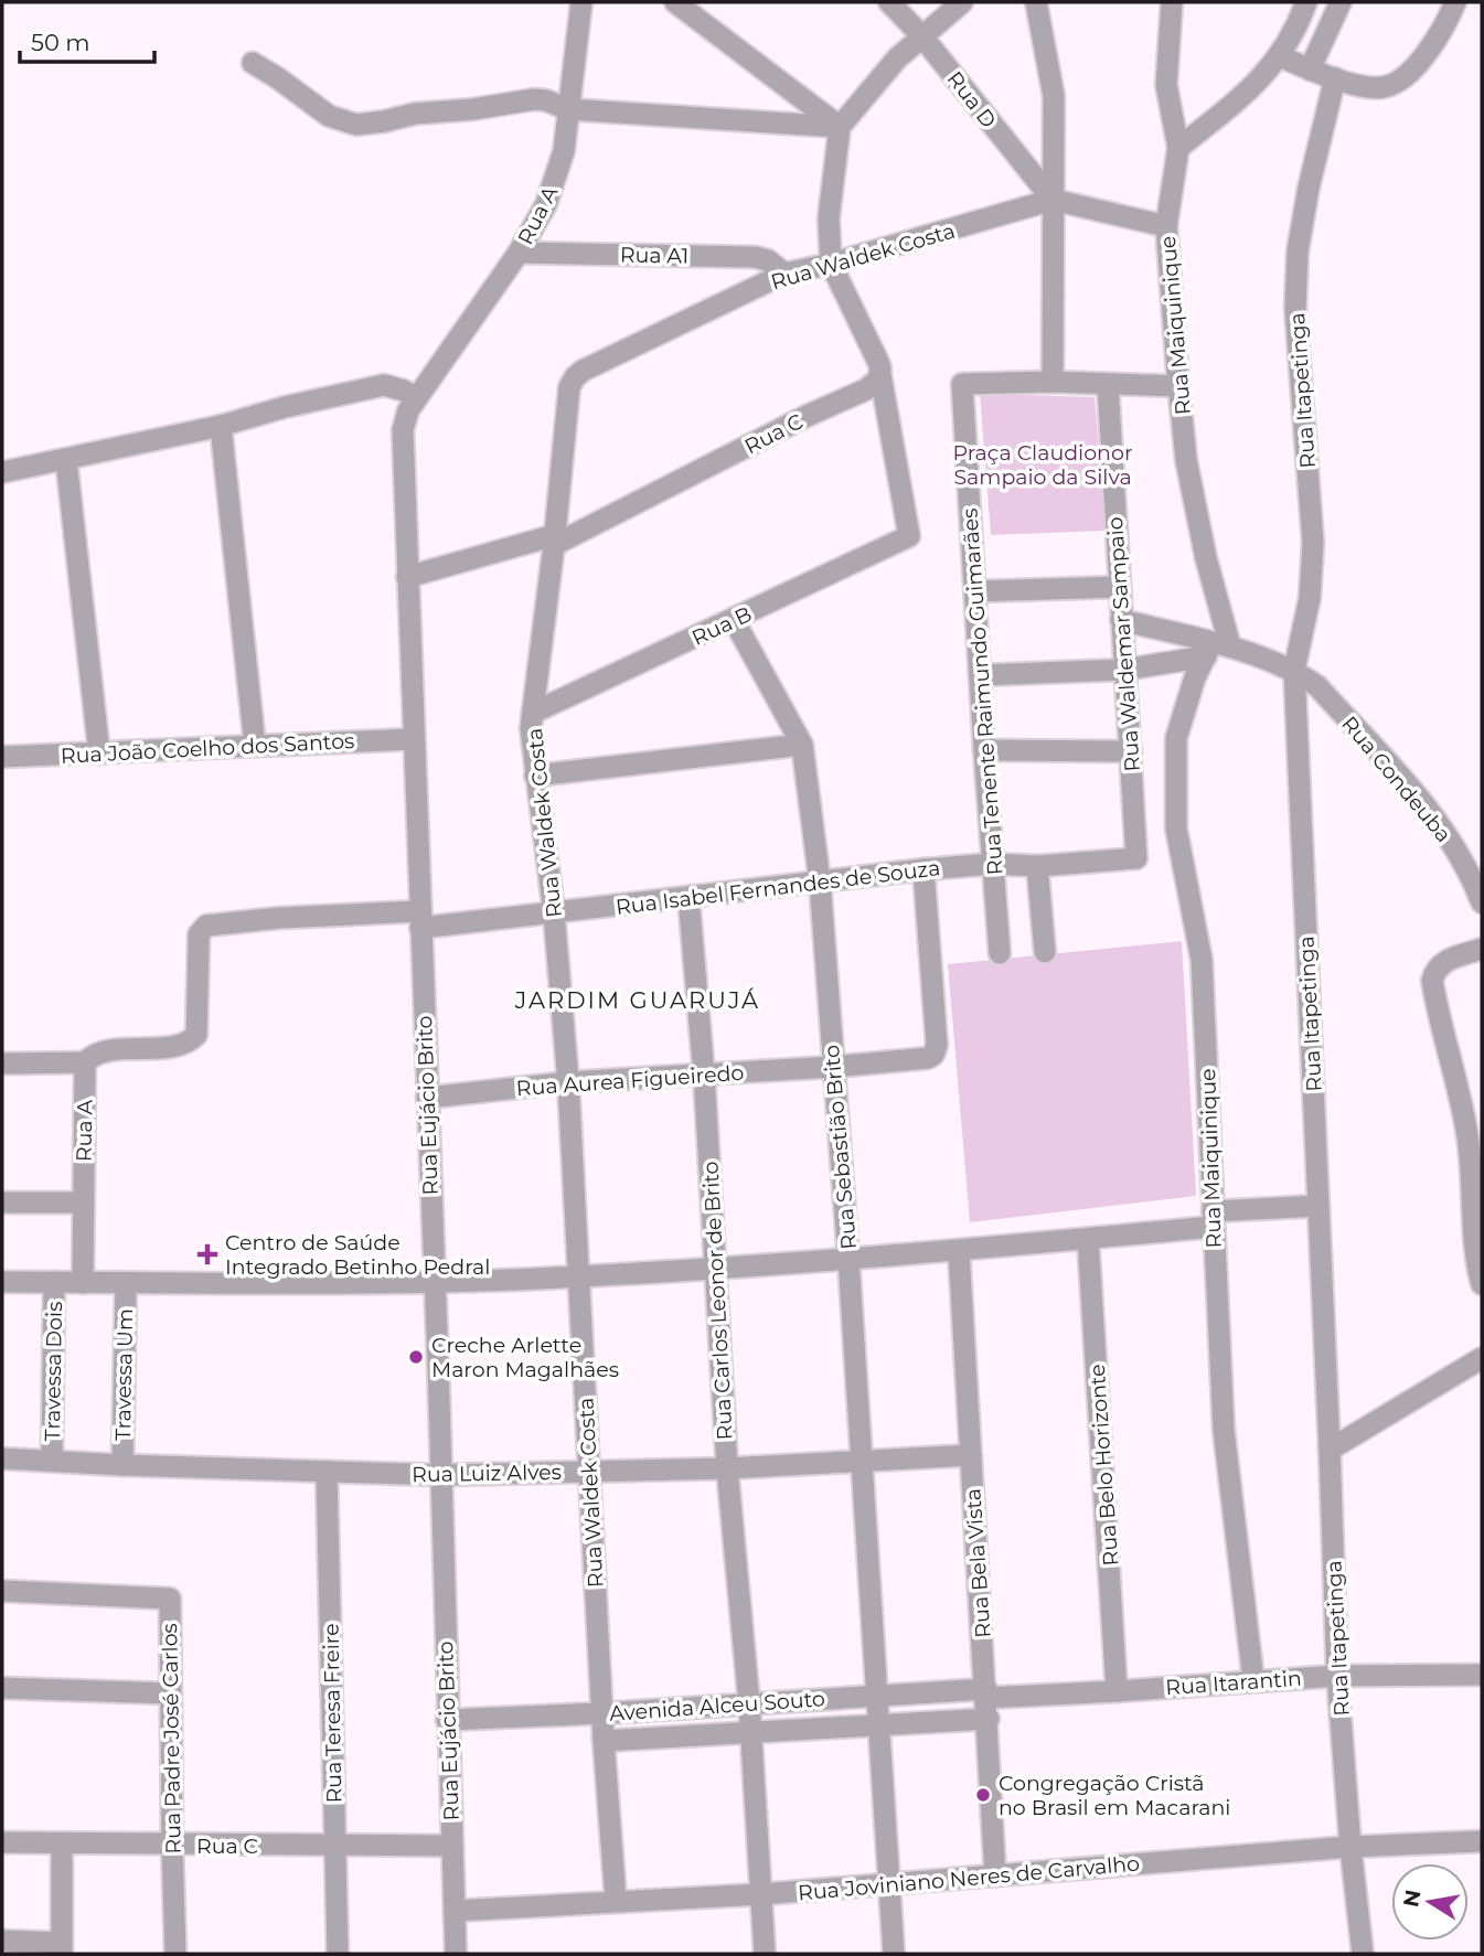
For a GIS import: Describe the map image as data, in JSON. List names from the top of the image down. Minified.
{"streets":{"street":["Rua D","Rua A","Rua A1","Rua Waldek Costa","Rua Maiquinique","Rua Itapetinga","Rua C","Rua B","Rua Waldemar Sampaio","Rua Tenente Raimundo Guimarães","Rua João Coelho dos Santos","Rua Condeuba","Rua Isabel Fernandes de Souza","Rua Aurea Figueiredo","Rua Eujácio Brito","Rua Sebastião Brito","Rua Carlos Leonor de Brito","Travessa Dois","Travessa Um","Rua Belo Horizonte","Rua Luiz Alves","Rua Bela Vista","Rua Itarantin","Avenida Alceu Souto","Rua Teresa Freire","Rua Padre José Carlos","Rua Joviniano Neres de Carvalho"]},"crossings":[["Rua D","Rua Waldek Costa"],["Rua A","Rua A1"],["Rua A","Rua Isabel Fernandes de Souza"],["Rua A","Rua Eujácio Brito"],["Rua A1","Rua Waldek Costa"],["Rua Waldek Costa","Rua Maiquinique"],["Rua Waldek Costa","Rua C"],["Rua Waldek Costa","Rua B"],["Rua Waldek Costa","Rua Isabel Fernandes de Souza"],["Rua Waldek Costa","Rua Aurea Figueiredo"],["Rua Waldek Costa","Rua Luiz Alves"],["Rua Waldek Costa","Avenida Alceu Souto"],["Rua Waldek Costa","Rua Joviniano Neres de Carvalho"],["Rua Maiquinique","Rua Condeuba"],["Rua Maiquinique","Rua Itarantin"],["Rua Itapetinga","Rua Condeuba"],["Rua Itapetinga","Rua Itarantin"],["Rua Itapetinga","Rua Joviniano Neres de Carvalho"],["Rua C","Rua B"],["Rua C","Rua Eujácio Brito"],["Rua C","Rua Teresa Freire"],["Rua C","Rua Padre José Carlos"],["Rua B","Rua Sebastião Brito"],["Rua Waldemar Sampaio","Rua Condeuba"],["Rua Waldemar Sampaio","Rua Isabel Fernandes de Souza"],["Rua Tenente Raimundo Guimarães","Rua Isabel Fernandes de Souza"],["Rua João Coelho dos Santos","Rua Eujácio Brito"],["Rua Isabel Fernandes de Souza","Rua Aurea Figueiredo"],["Rua Isabel Fernandes de Souza","Rua Eujácio Brito"],["Rua Isabel Fernandes de Souza","Rua Sebastião Brito"],["Rua Isabel Fernandes de Souza","Rua Carlos Leonor de Brito"],["Rua Aurea Figueiredo","Rua Eujácio Brito"],["Rua Aurea Figueiredo","Rua Sebastião Brito"],["Rua Aurea Figueiredo","Rua Carlos Leonor de Brito"],["Rua Eujácio Brito","Rua Luiz Alves"],["Rua Eujácio Brito","Avenida Alceu Souto"],["Rua Eujácio Brito","Rua Joviniano Neres de Carvalho"],["Rua Sebastião Brito","Rua Luiz Alves"],["Rua Sebastião Brito","Avenida Alceu Souto"],["Rua Sebastião Brito","Rua Joviniano Neres de Carvalho"],["Rua Carlos Leonor de Brito","Rua Luiz Alves"],["Rua Carlos Leonor de Brito","Avenida Alceu Souto"],["Rua Carlos Leonor de Brito","Rua Joviniano Neres de Carvalho"],["Travessa Dois","Rua Luiz Alves"],["Travessa Um","Rua Luiz Alves"],["Rua Belo Horizonte","Rua Itarantin"],["Rua Luiz Alves","Rua Bela Vista"],["Rua Luiz Alves","Rua Teresa Freire"],["Rua Bela Vista","Rua Itarantin"],["Rua Bela Vista","Avenida Alceu Souto"],["Rua Bela Vista","Rua Joviniano Neres de Carvalho"],["Rua Itarantin","Avenida Alceu Souto"]],"districts":["JARDIM GUARUJÁ"],"parks":["Praça Claudionor Sampaio da Silva"],"places":{"health":["Centro de Saúde Integrado Betinho Pedral"],"other":["Creche Arlette Maron Magalhães","Congregação Cristã no Brasil em Macarani"]},"scale_bar":"50 m","north":"left"}
